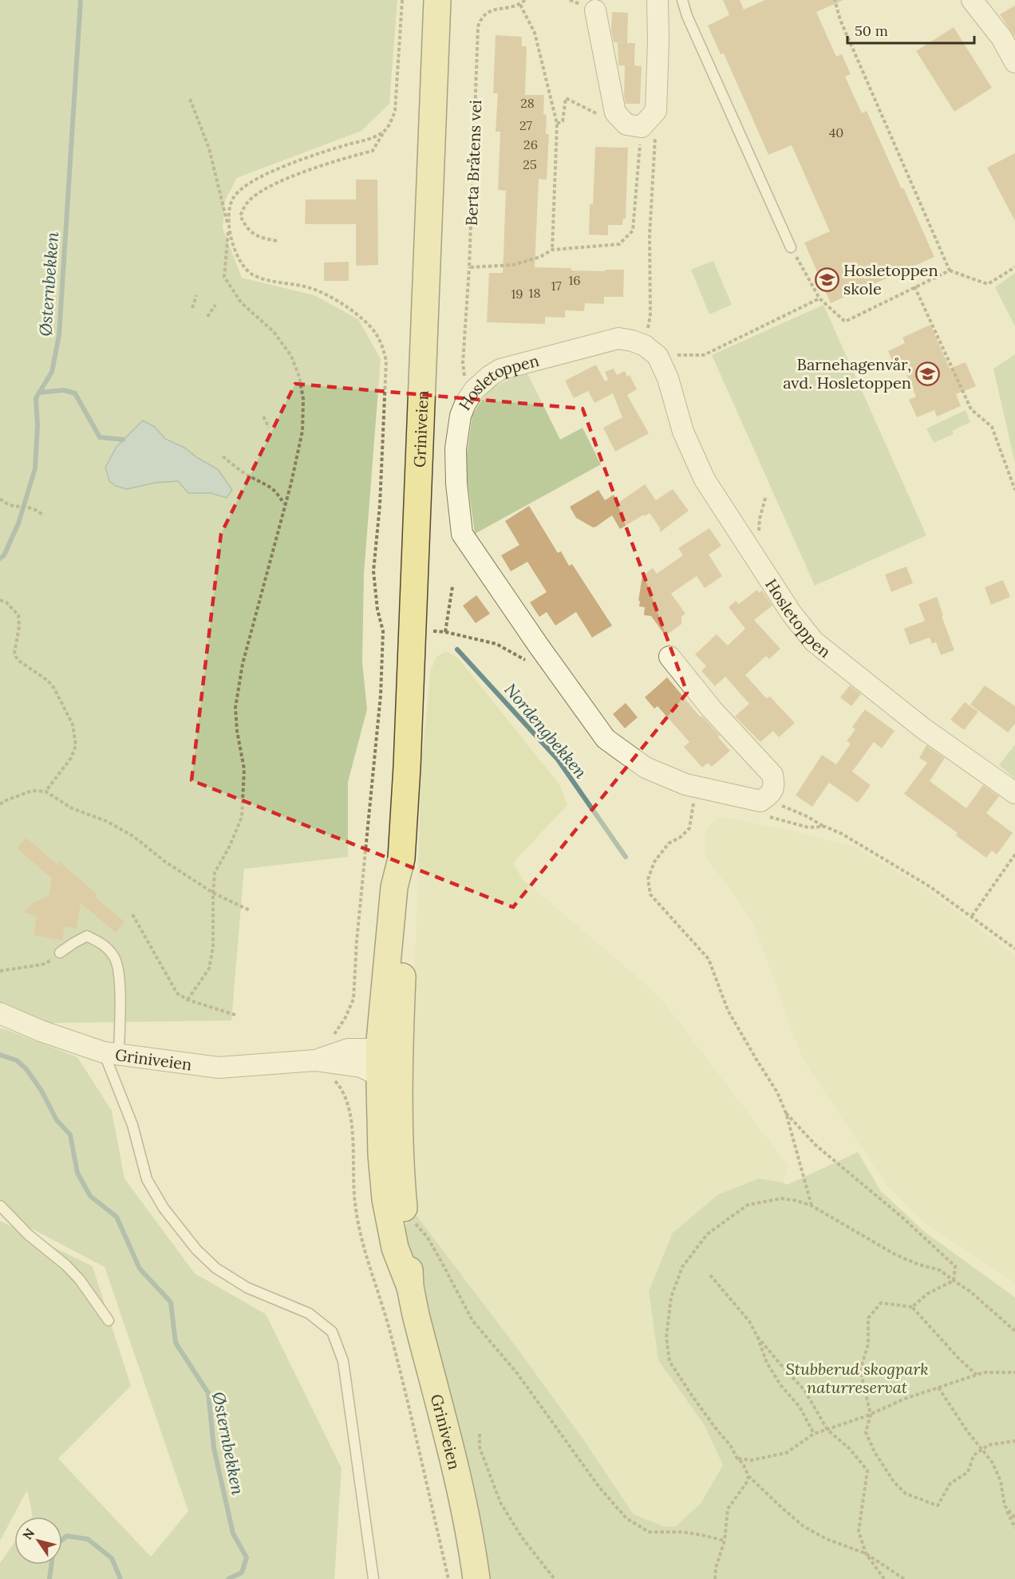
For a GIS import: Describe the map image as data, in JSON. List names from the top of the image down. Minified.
{"streets":{"main road":["Griniveien"],"street":["Hosletoppen"],"path":["Berta Bråtens vei"]},"water":["Østernbekken","Nordengbekken"],"parks":["Stubberud skogpark naturreservat"],"places":{"school or university":["Hosletoppen skole","Barnehagenvår, avd. Hosletoppen"]},"house_numbers":["28","27","40","26","25","16","17","18","19"],"scale_bar":"50 m","north":"top left"}
